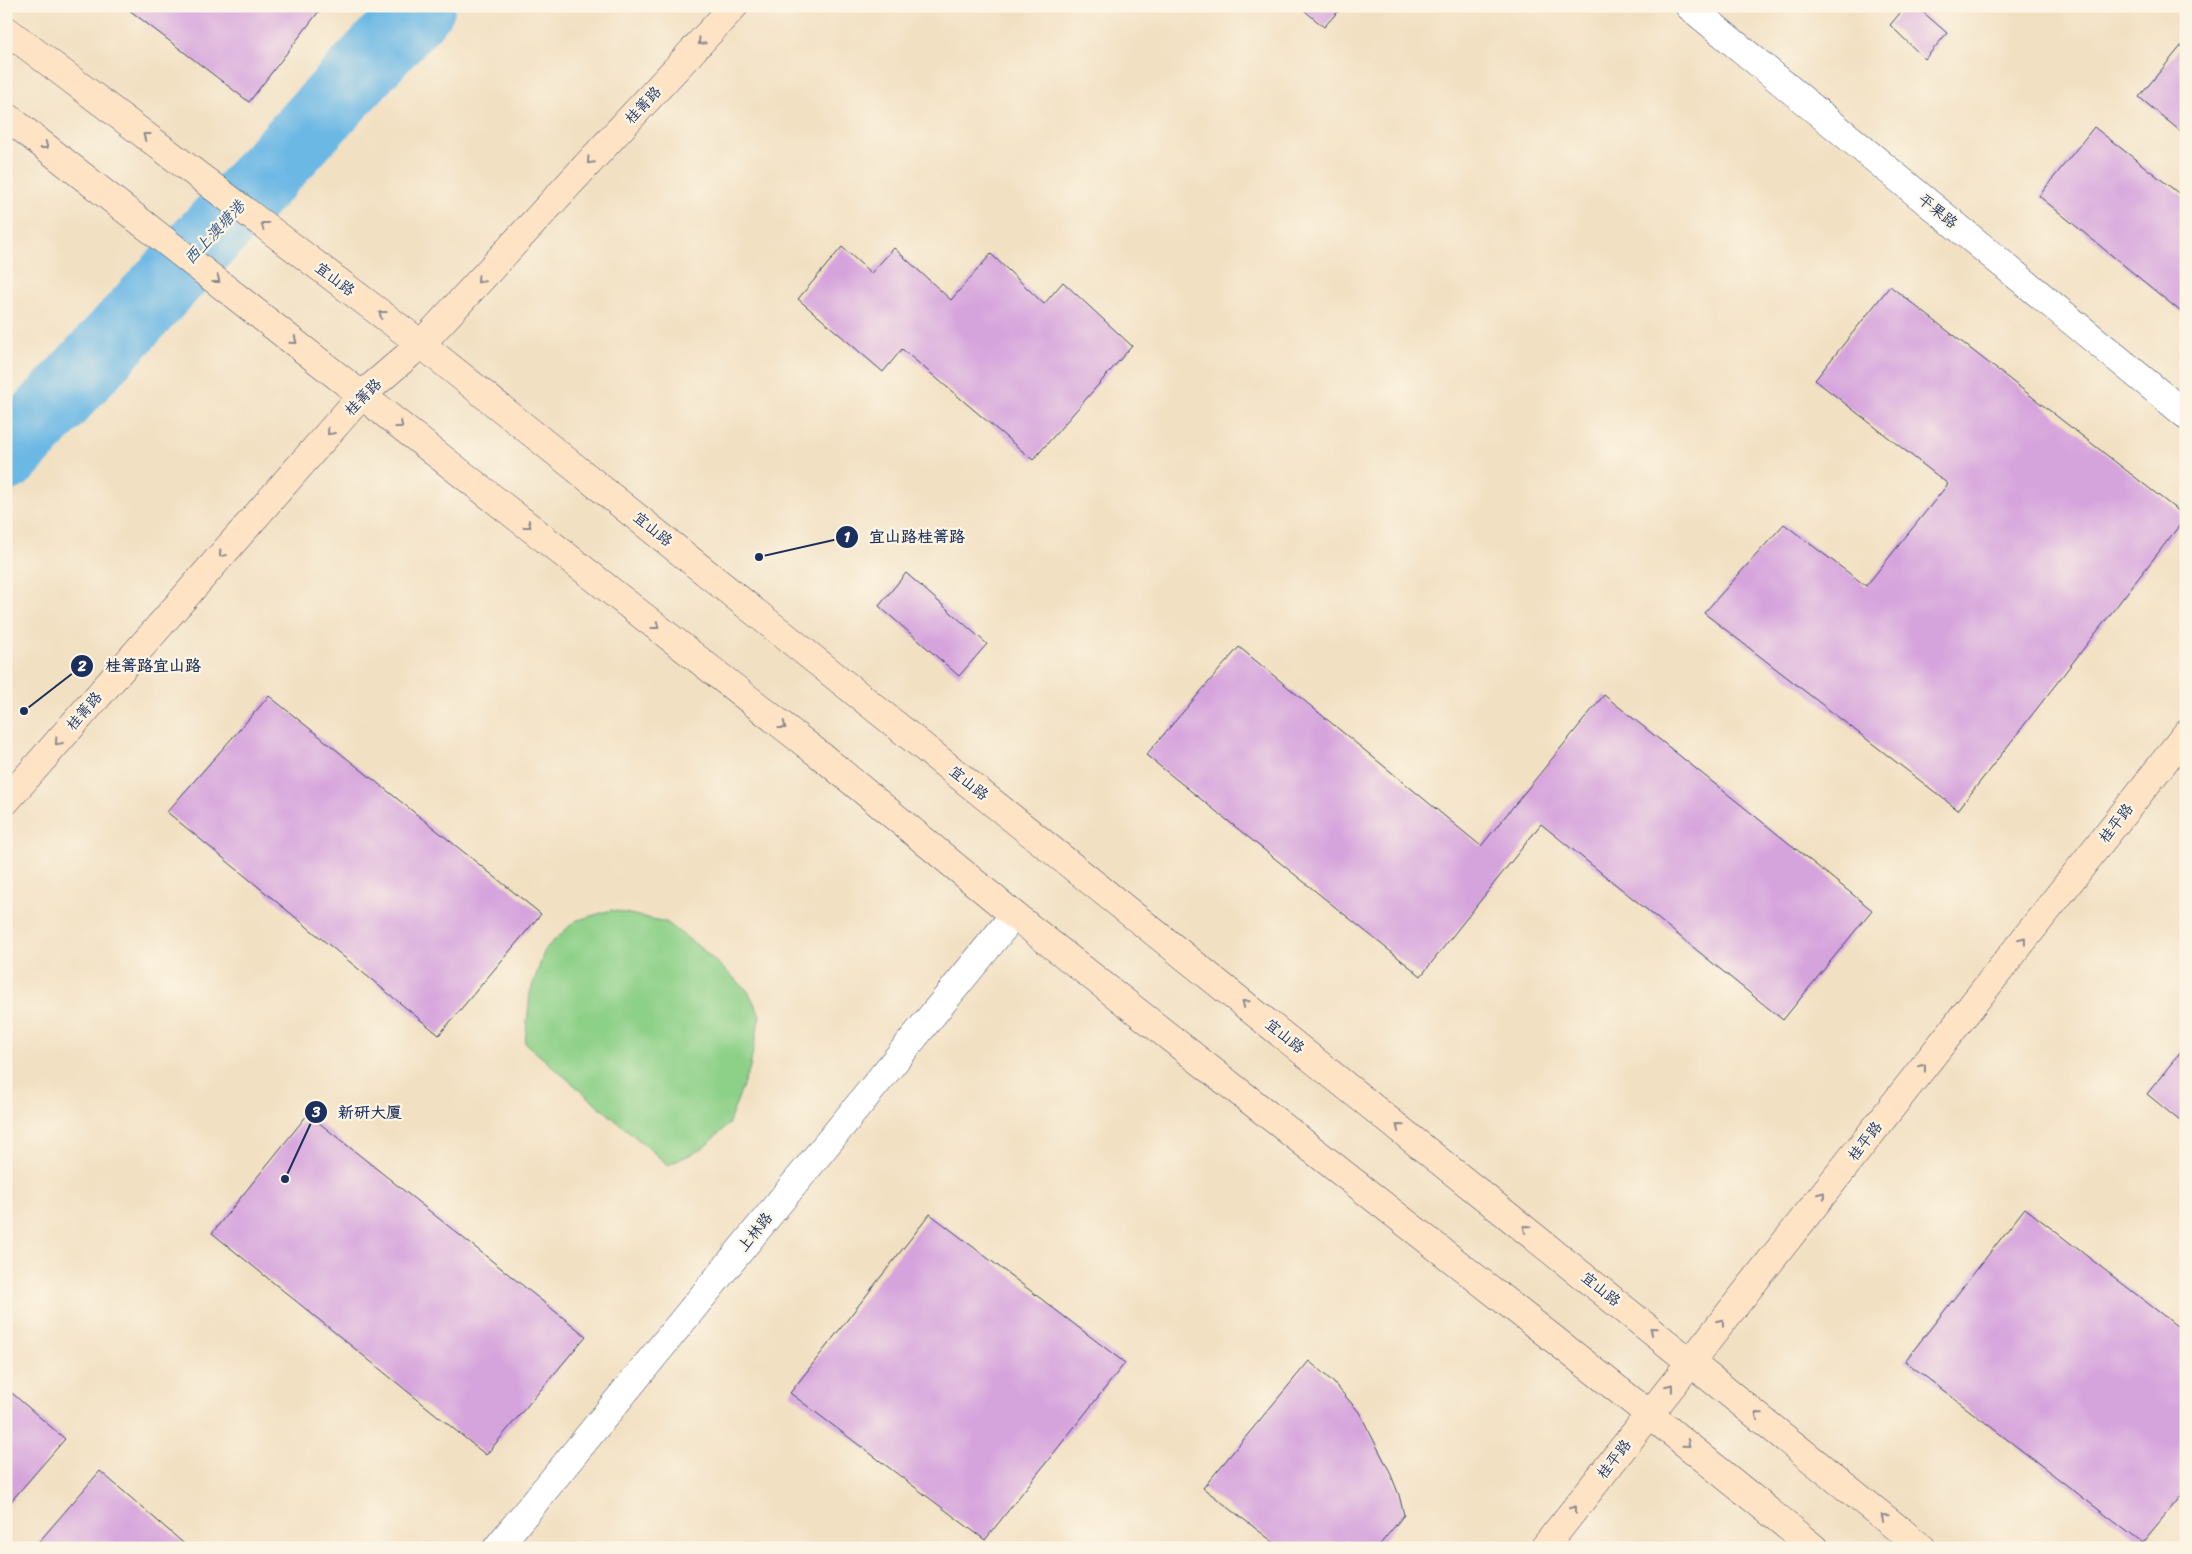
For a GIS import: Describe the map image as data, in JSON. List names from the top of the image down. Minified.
{"streets":{"main road":["桂箐路","宜山路","桂平路"],"street":["平果路","上林路"]},"crossings":[["桂箐路","宜山路"],["宜山路","桂平路"]],"one_way":["桂箐路","桂平路"],"water":["西上澳塘港"],"places":["宜山路桂箐路","桂箐路宜山路","新研大厦"]}
